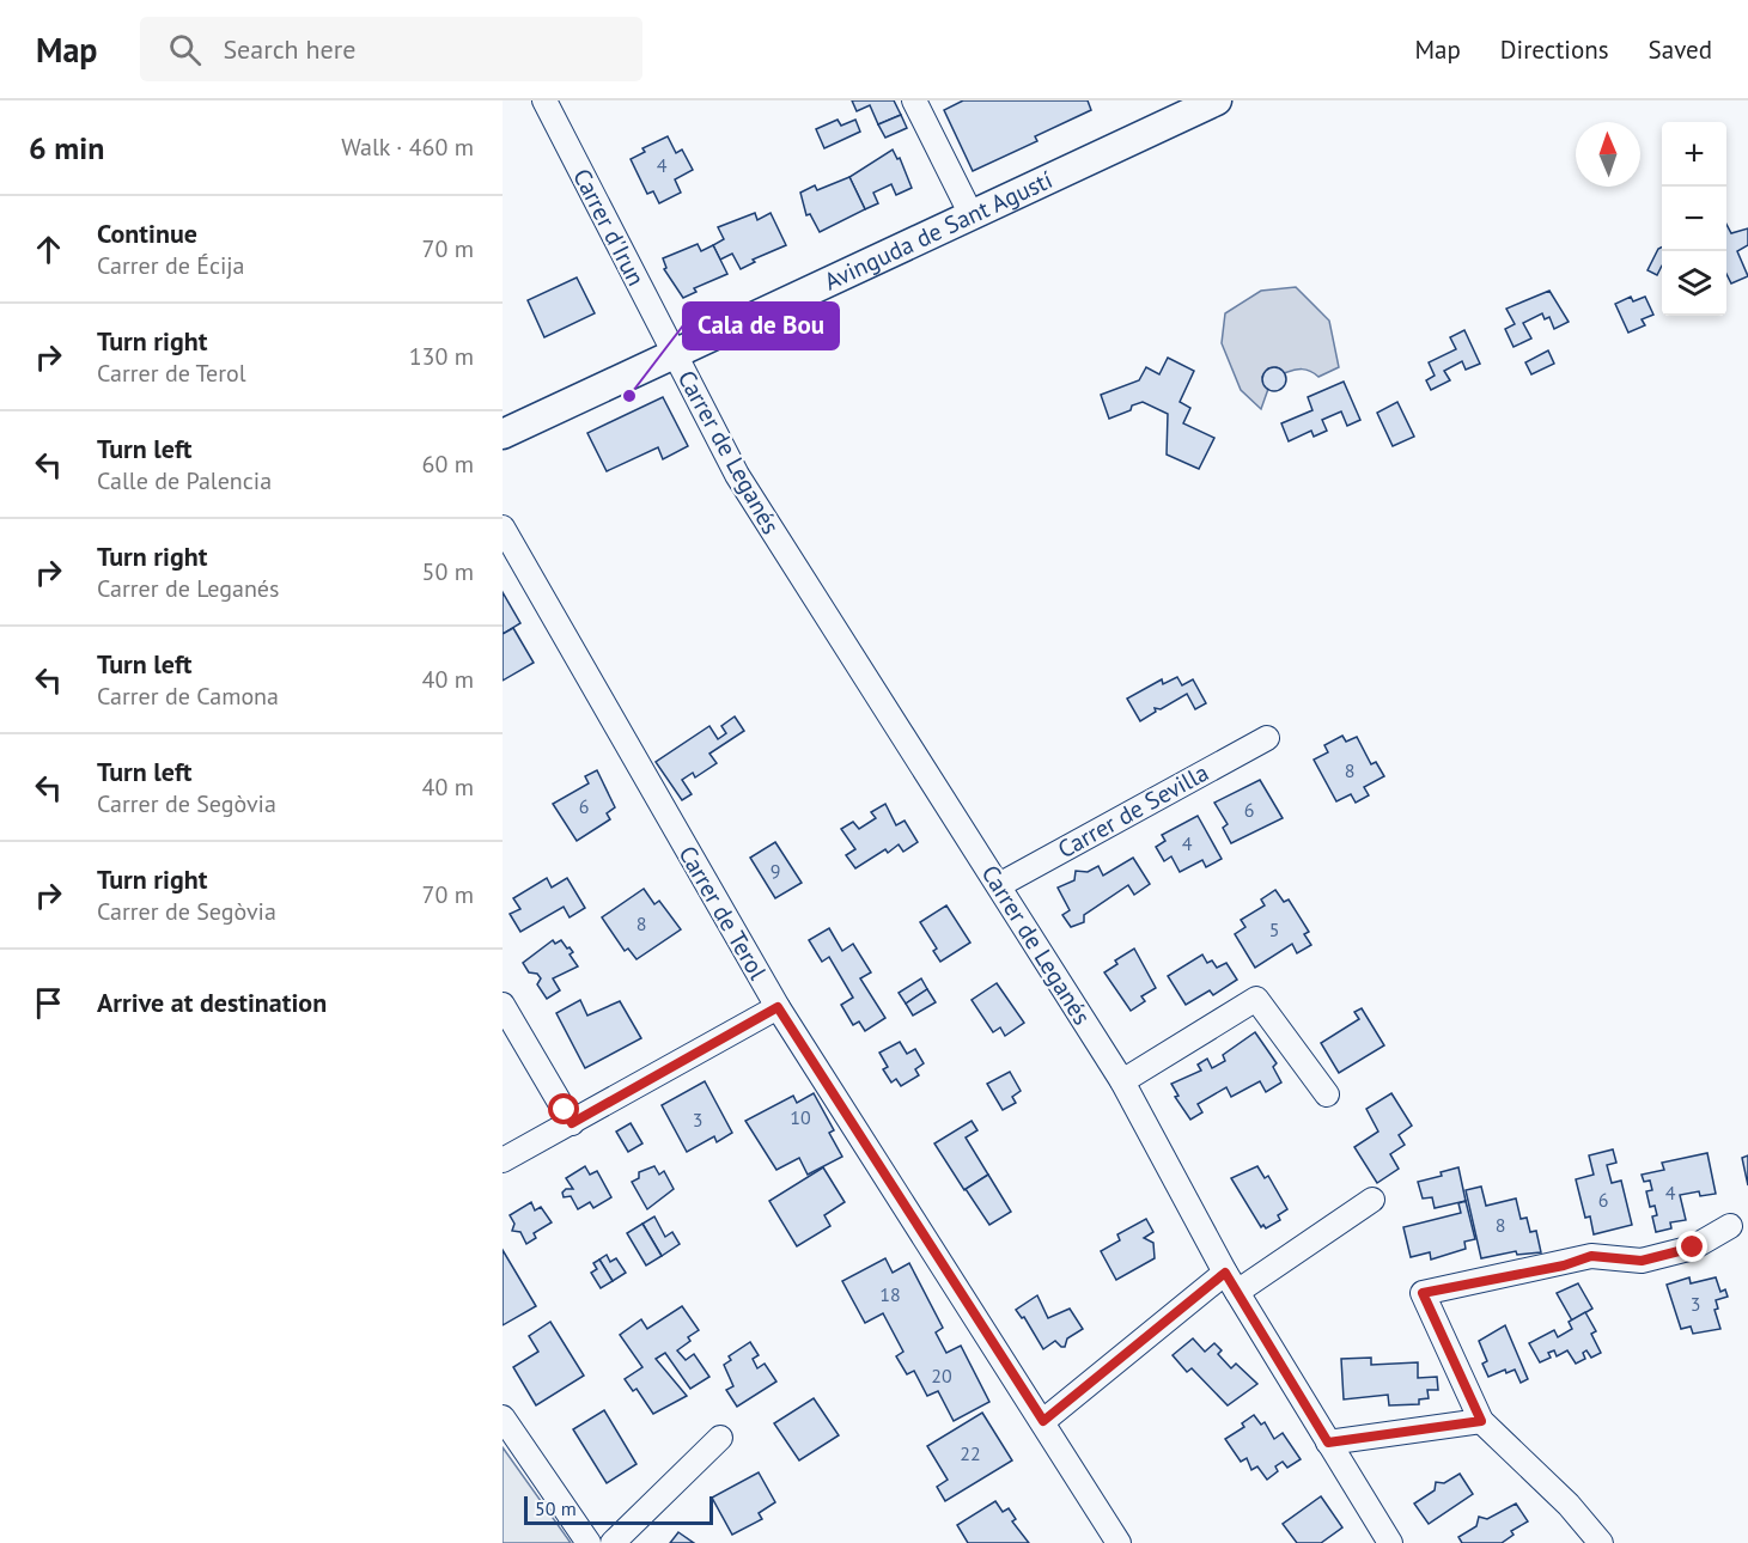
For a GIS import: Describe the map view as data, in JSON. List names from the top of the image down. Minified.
{"streets":{"street":["Carrer d'Irun","Avinguda de Sant Agustí","Carrer de Leganés","Carrer de Sevilla","Carrer de Terol"]},"crossings":[["Carrer d'Irun","Avinguda de Sant Agustí"],["Carrer d'Irun","Carrer de Leganés"],["Avinguda de Sant Agustí","Carrer de Leganés"],["Carrer de Leganés","Carrer de Sevilla"]],"places":["Cala de Bou"],"house_numbers":["4","8","6","6","4","9","8","5","10","3","4","6","8","18","3","20","22"],"scale_bar":"50 m","north":"top","page":{"header":"Map","search":"Search here","nav":["Map","Directions","Saved"],"heading":["6 min","Walk · 460 m"],"map_buttons":["+","−"],"list":[["Continue","Carrer de Écija","70 m"],["Turn right","Carrer de Terol","130 m"],["Turn left","Calle de Palencia","60 m"],["Turn right","Carrer de Leganés","50 m"],["Turn left","Carrer de Camona","40 m"],["Turn left","Carrer de Segòvia","40 m"],["Turn right","Carrer de Segòvia","70 m"],"Arrive at destination"],"scale":"50 m"}}
